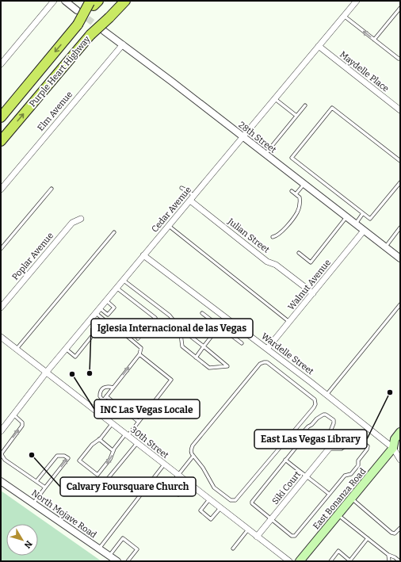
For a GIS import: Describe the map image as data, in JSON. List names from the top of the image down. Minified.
{"streets":{"highway":["Purple Heart Highway"],"main road":["East Bonanza Road"],"street":["Maydelle Place","Elm Avenue","28th Street","Cedar Avenue","Julian Street","Poplar Avenue","Walnut Avenue","Wardelle Street","30th Street","Siki Court","North Mojave Road"]},"crossings":[["Maydelle Place","Cedar Avenue"],["Elm Avenue","28th Street"],["28th Street","Cedar Avenue"],["28th Street","Walnut Avenue"],["Cedar Avenue","Julian Street"],["Cedar Avenue","Wardelle Street"],["Cedar Avenue","30th Street"],["Julian Street","Walnut Avenue"],["Walnut Avenue","Wardelle Street"],["Wardelle Street","East Bonanza Road"],["30th Street","Siki Court"]],"places":["Iglesia Internacional de las Vegas","INC Las Vegas Locale","East Las Vegas Library","Calvary Foursquare Church"],"north":"bottom right"}
